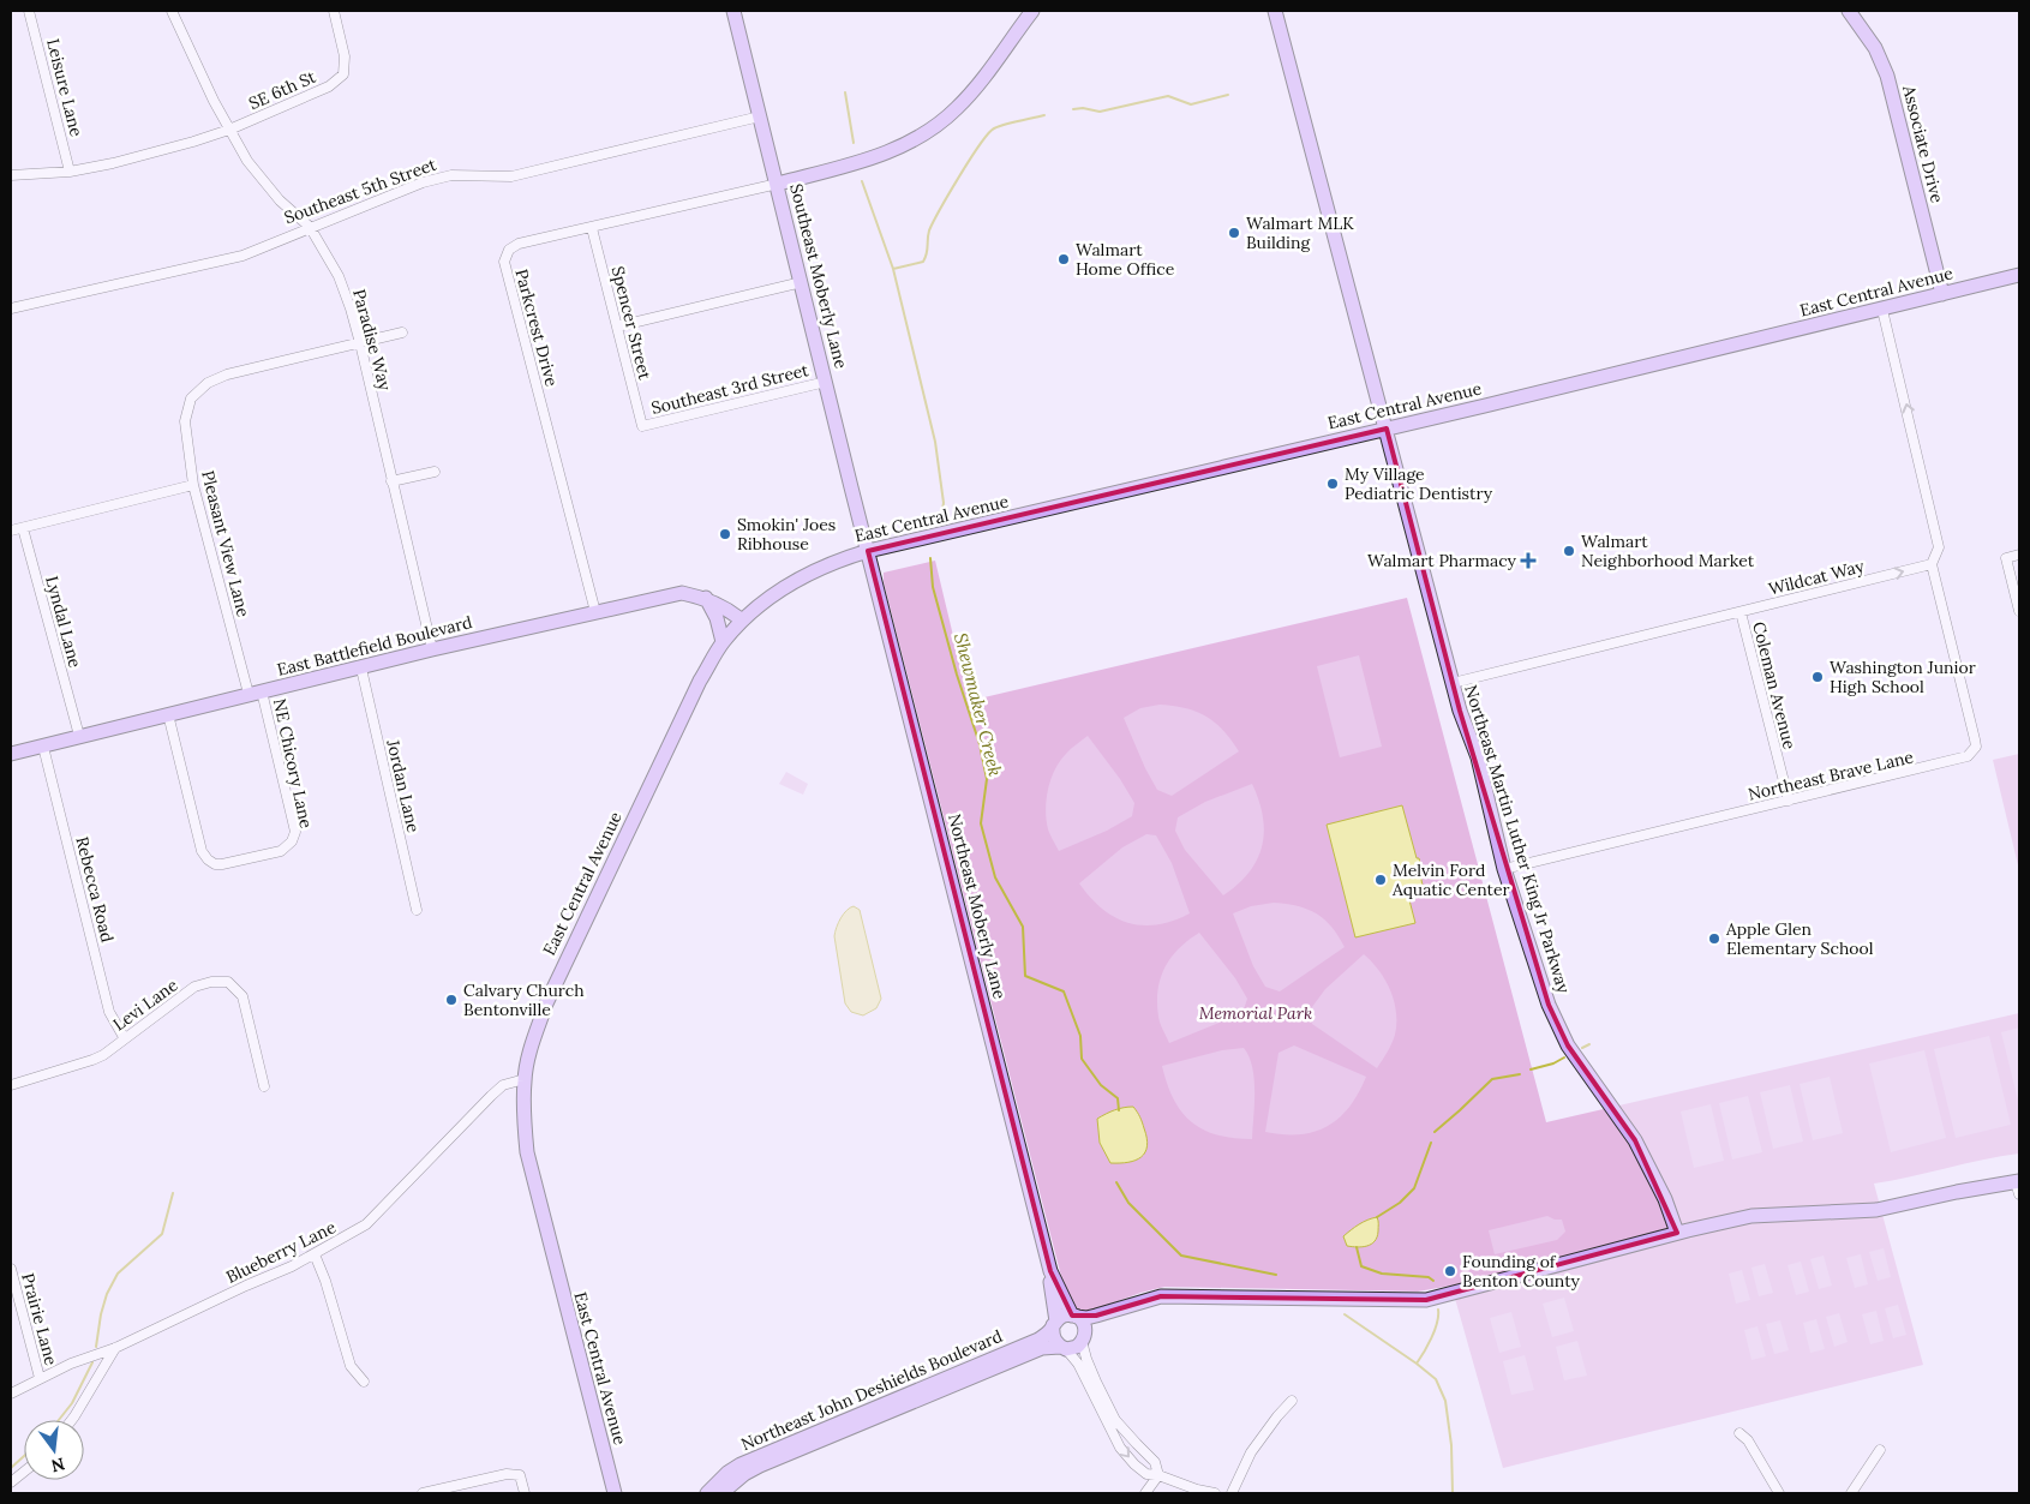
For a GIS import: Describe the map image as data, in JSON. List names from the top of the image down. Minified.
{"streets":{"street":["Leisure Lane","SE 6th St","Associate Drive","Southeast 5th Street","Southeast Moberly Lane","East Central Avenue","Spencer Street","Parkcrest Drive","Paradise Way","Southeast 3rd Street","Pleasant View Lane","Wildcat Way","Lyndal Lane","East Battlefield Boulevard","Coleman Avenue","NE Chicory Lane","Northeast Brave Lane","Jordan Lane","Northeast Martin Luther King Jr Parkway","Rebecca Road","Northeast Moberly Lane","Levi Lane","Blueberry Lane","Prairie Lane","Northeast John Deshields Boulevard"]},"crossings":[["Leisure Lane","SE 6th St"],["SE 6th St","Paradise Way"],["Associate Drive","East Central Avenue"],["Southeast 5th Street","Southeast Moberly Lane"],["Southeast 5th Street","Paradise Way"],["Southeast Moberly Lane","East Central Avenue"],["Southeast Moberly Lane","Parkcrest Drive"],["Southeast Moberly Lane","Southeast 3rd Street"],["Southeast Moberly Lane","Northeast Moberly Lane"],["East Central Avenue","East Battlefield Boulevard"],["East Central Avenue","Northeast Martin Luther King Jr Parkway"],["East Central Avenue","Northeast Moberly Lane"],["East Central Avenue","Blueberry Lane"],["Spencer Street","Parkcrest Drive"],["Spencer Street","Southeast 3rd Street"],["Parkcrest Drive","East Battlefield Boulevard"],["Paradise Way","Pleasant View Lane"],["Paradise Way","East Battlefield Boulevard"],["Pleasant View Lane","East Battlefield Boulevard"],["Pleasant View Lane","NE Chicory Lane"],["Wildcat Way","Coleman Avenue"],["Wildcat Way","Northeast Brave Lane"],["Wildcat Way","Northeast Martin Luther King Jr Parkway"],["Lyndal Lane","East Battlefield Boulevard"],["East Battlefield Boulevard","NE Chicory Lane"],["East Battlefield Boulevard","Jordan Lane"],["East Battlefield Boulevard","Rebecca Road"],["Coleman Avenue","Northeast Brave Lane"],["Northeast Brave Lane","Northeast Martin Luther King Jr Parkway"],["Rebecca Road","Levi Lane"],["Northeast Moberly Lane","Northeast John Deshields Boulevard"],["Blueberry Lane","Prairie Lane"]],"one_way":["Wildcat Way"],"water":["Shewmaker Creek"],"parks":["Memorial Park"],"places":{"other":["Walmart MLK Building","Walmart Home Office","My Village Pediatric Dentistry","Smokin' Joes Ribhouse","Walmart Neighborhood Market","Washington Junior High School","Melvin Ford Aquatic Center","Apple Glen Elementary School","Calvary Church Bentonville","Founding of Benton County"],"health":["Walmart Pharmacy"]},"north":"bottom"}
